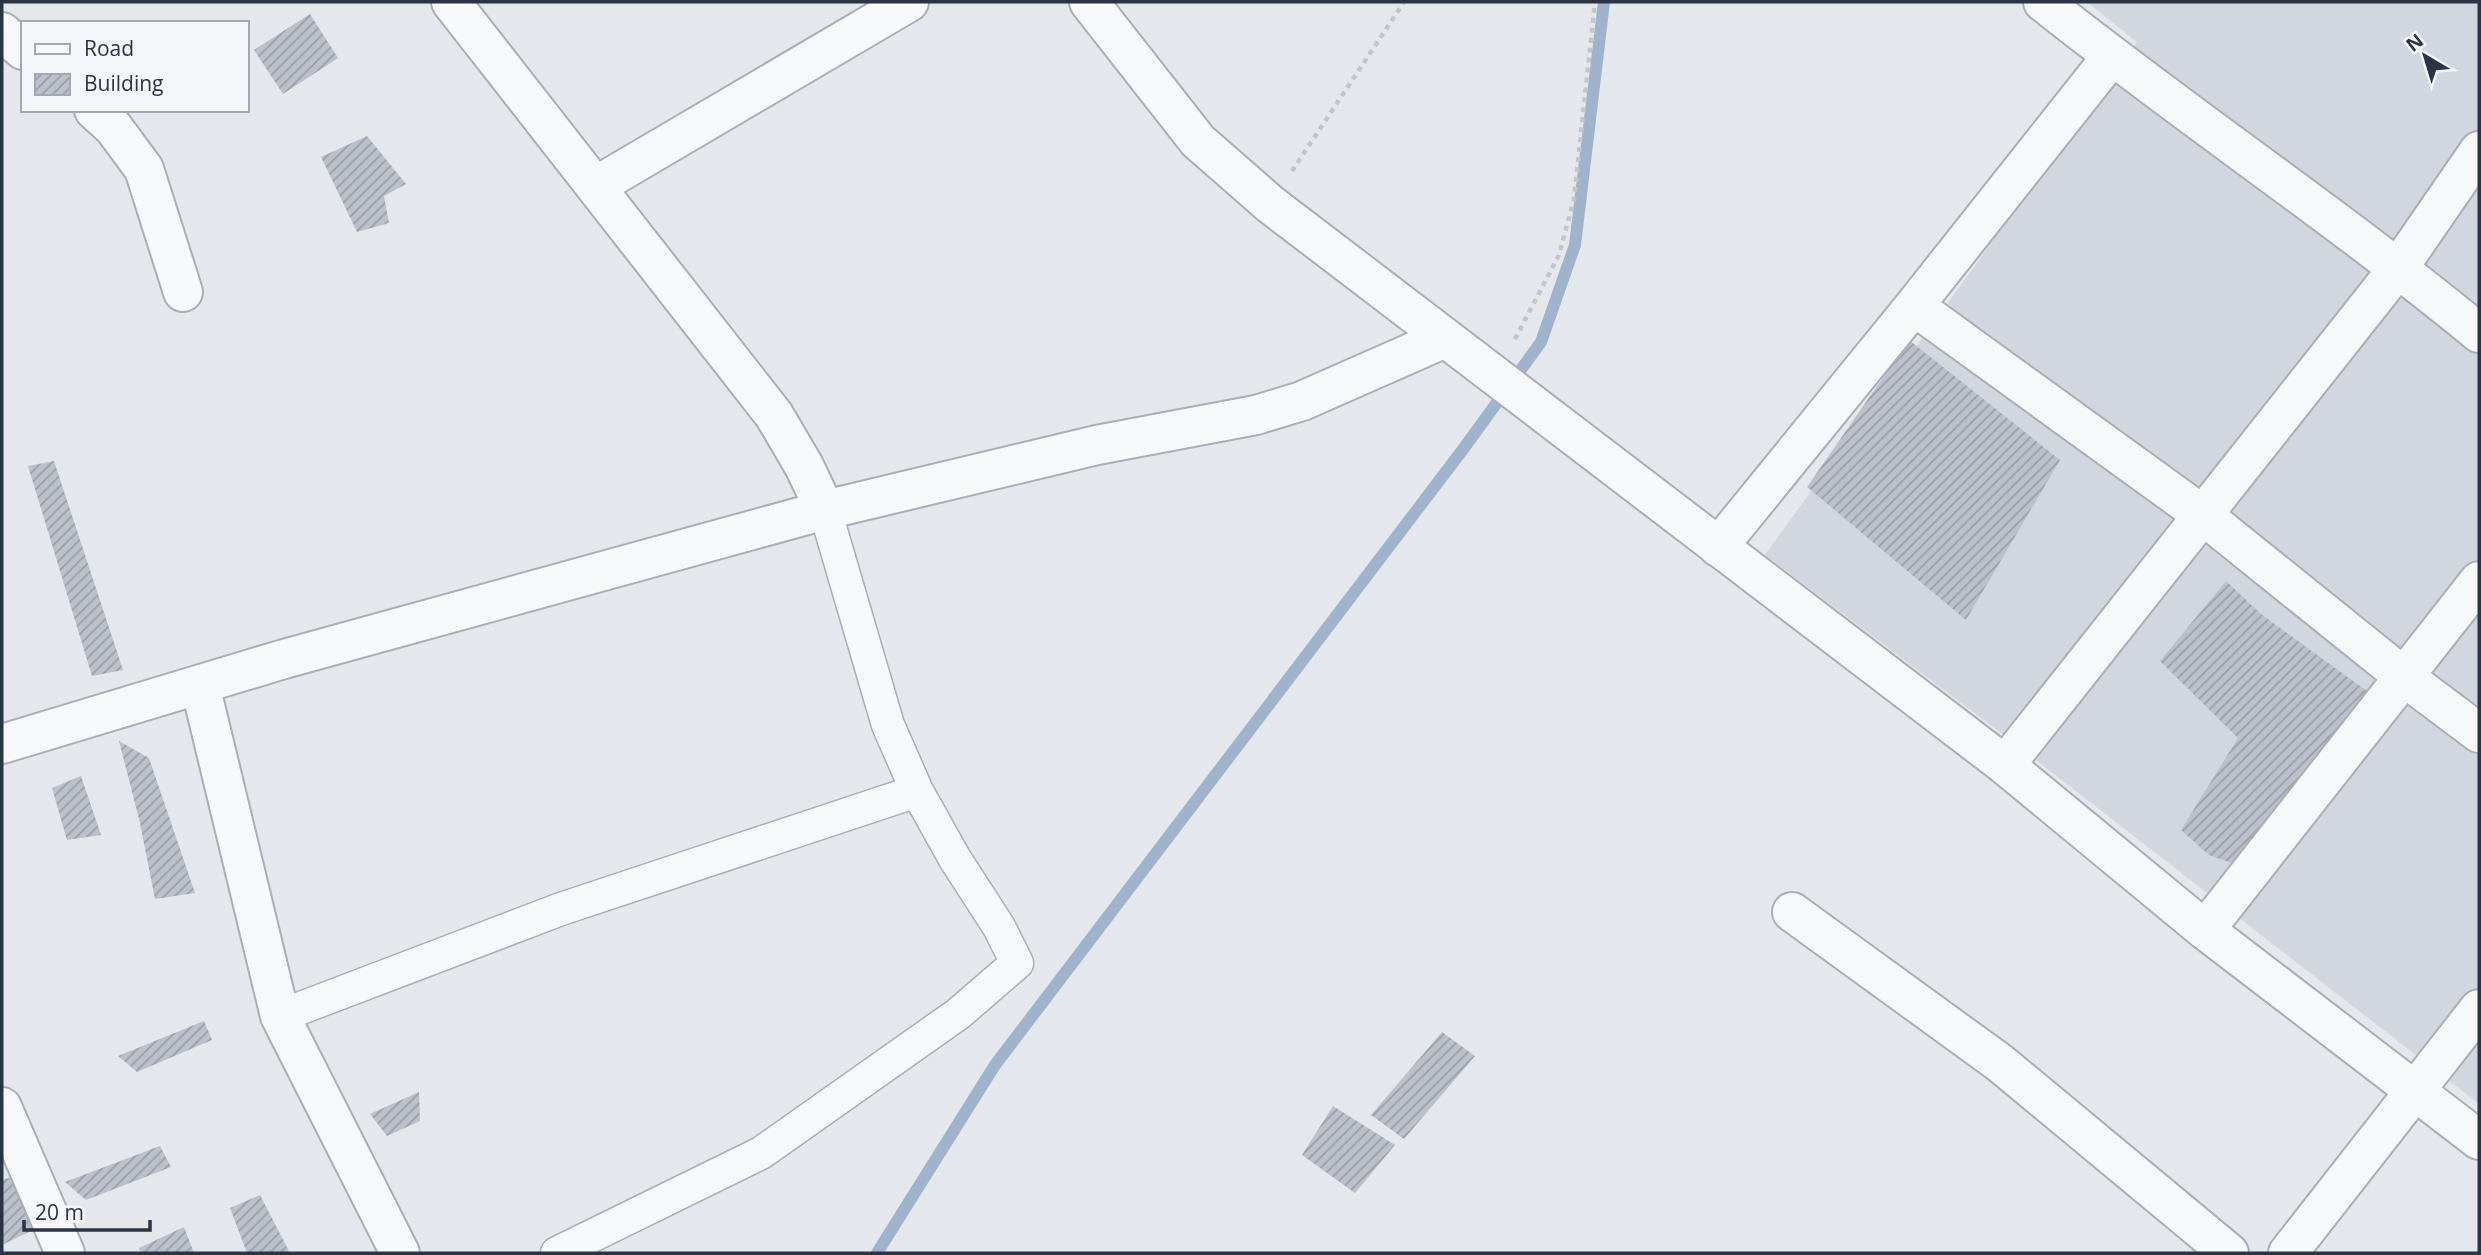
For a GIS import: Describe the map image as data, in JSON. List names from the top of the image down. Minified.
{"legend":["Road","Building"],"scale_bar":"20 m","north":"top left"}
